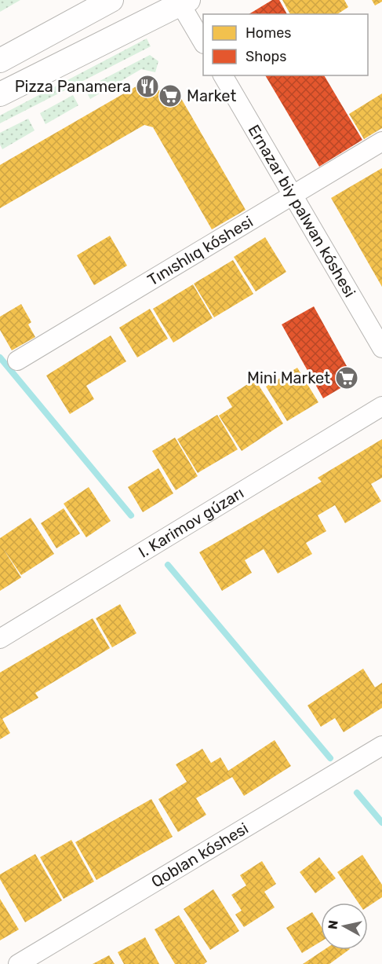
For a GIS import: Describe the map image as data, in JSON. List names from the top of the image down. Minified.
{"streets":{"street":["Ernazar biy palwan kóshesi","Tınıshlıq kóshesi","I. Karimov gúzarı","Qoblan kóshesi"]},"crossings":[["Ernazar biy palwan kóshesi","Tınıshlıq kóshesi"]],"places":{"restaurant":["Pizza Panamera"],"supermarket":["Market","Mini Market"]},"legend":["Homes","Shops"],"north":"left"}
